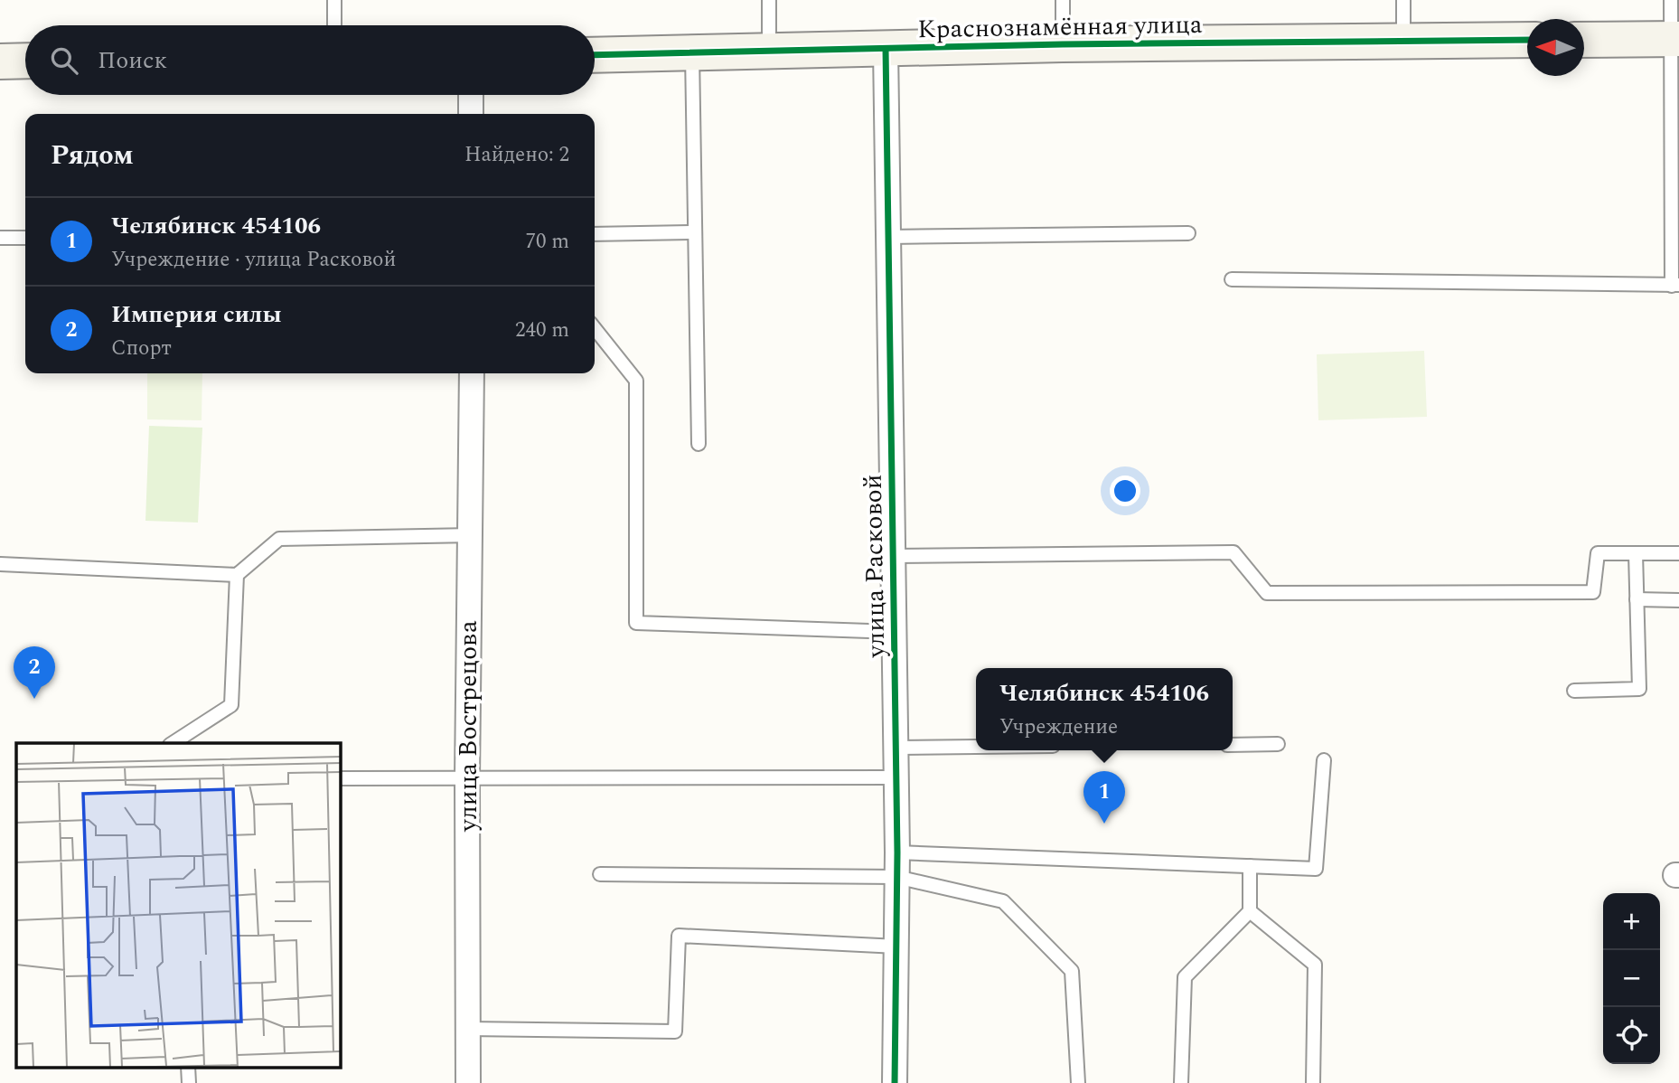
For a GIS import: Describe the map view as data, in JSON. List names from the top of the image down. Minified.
{"streets":{"street":["Краснознамённая улица","улица Расковой","улица Вострецова"]},"crossings":[["Краснознамённая улица","улица Расковой"]],"north":"left","page":{"search":"Поиск","heading":["Рядом","Найдено: 2"],"list":[{"mark":"1","name":"Челябинск 454106","note":"Учреждение · улица Расковой","value":"70 m"},{"mark":"2","name":"Империя силы","note":"Спорт","value":"240 m"}],"pins":["2","1"],"popup":["Челябинск 454106","Учреждение"],"map_buttons":["+","−"]}}
